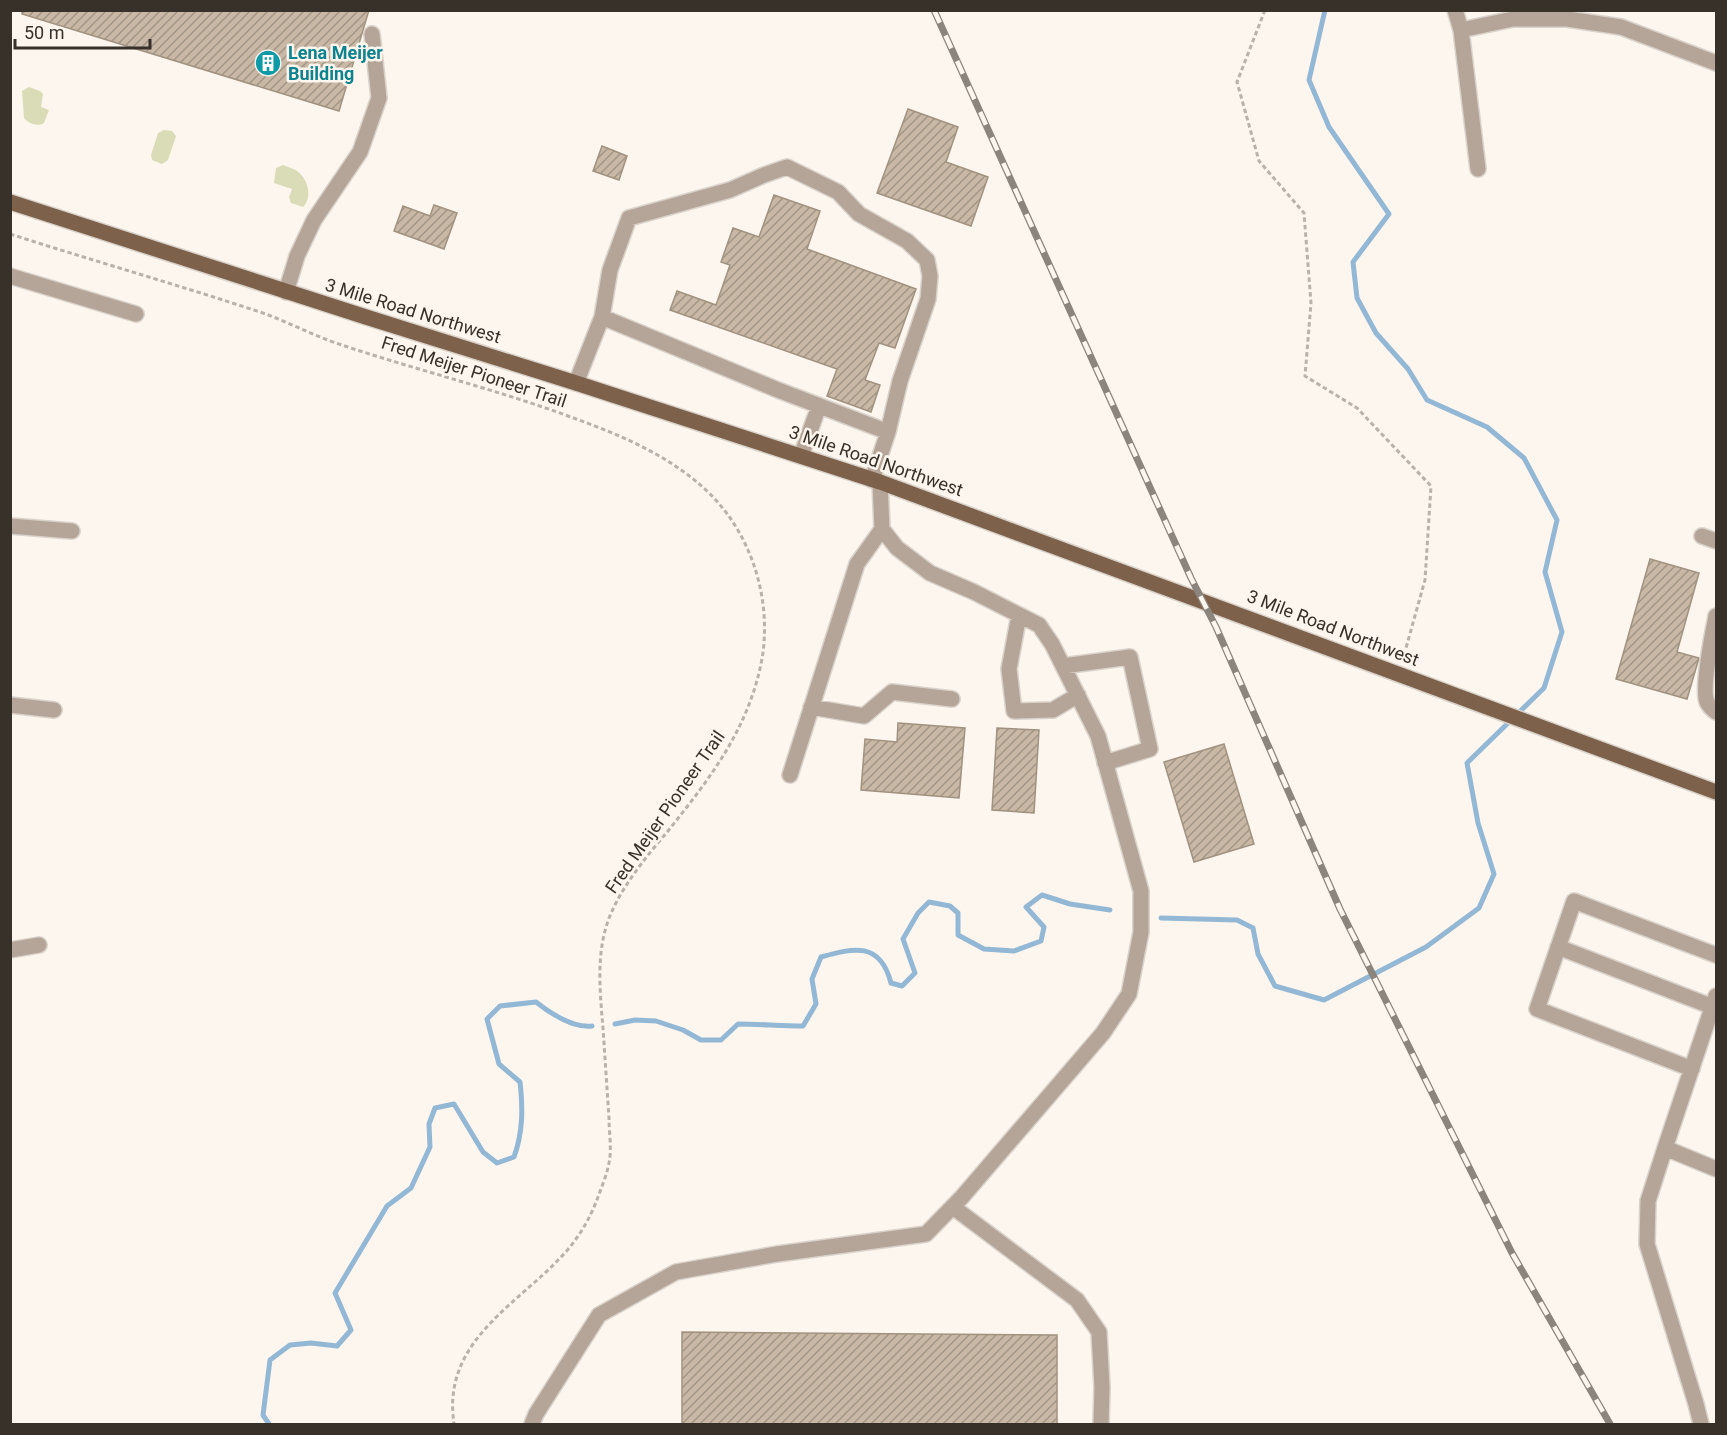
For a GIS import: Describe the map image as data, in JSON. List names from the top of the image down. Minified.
{"streets":{"main road":["3 Mile Road Northwest"],"path":["Fred Meijer Pioneer Trail"]},"places":{"building":["Lena Meijer Building"]},"scale_bar":"50 m"}
